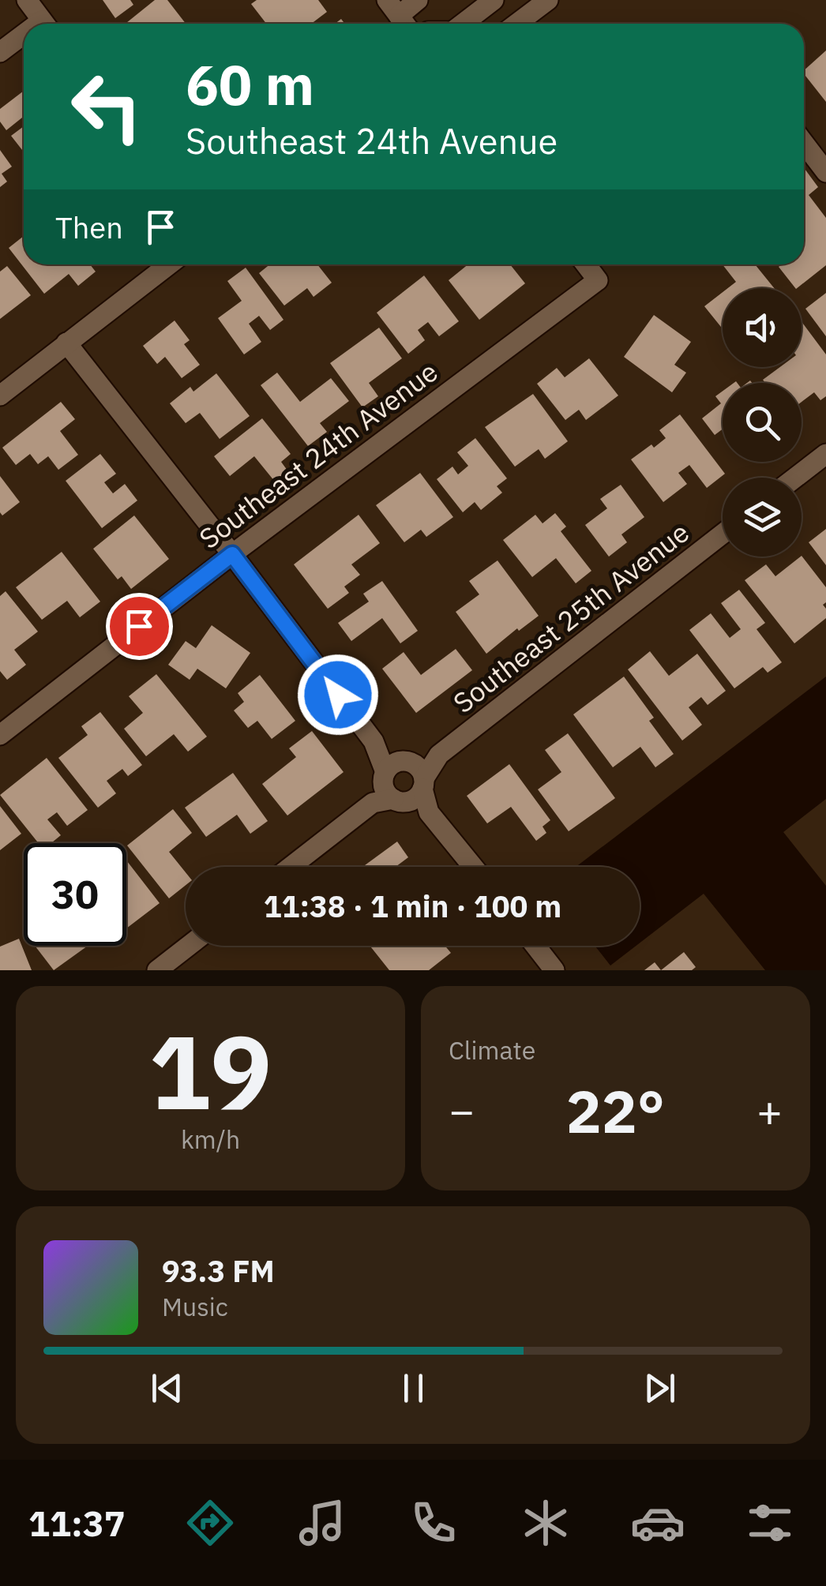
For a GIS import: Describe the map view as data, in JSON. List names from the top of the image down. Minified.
{"streets":{"street":["Southeast 24th Avenue","Southeast 25th Avenue"]},"page":{"turn":["60 m","Southeast 24th Avenue"],"then":"Then","limit":"30","trip":"11:38 · 1 min · 100 m","tile":[["19","km/h"],"Climate"],"heat":["−","22°","+"],"song":["93.3 FM","Music"],"tabs":"11:37"}}
